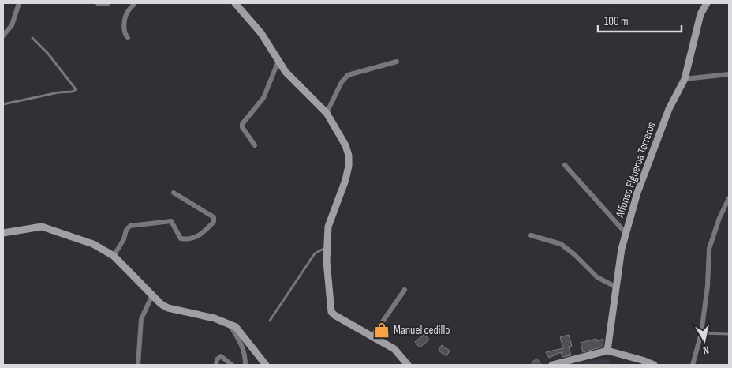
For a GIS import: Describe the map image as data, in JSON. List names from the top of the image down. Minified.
{"streets":{"street":["Alfonso Figueroa Terreros"]},"places":{"shop":["Manuel cedillo"]},"scale_bar":"100 m","north":"bottom"}
